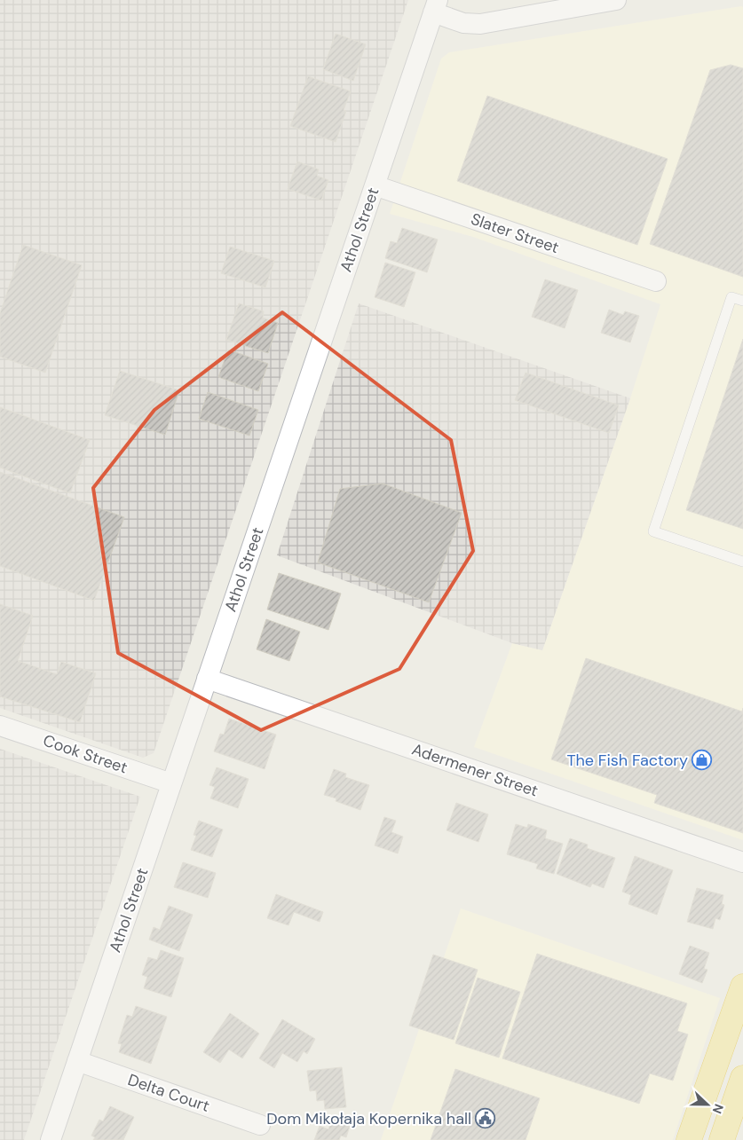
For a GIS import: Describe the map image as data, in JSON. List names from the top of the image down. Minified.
{"streets":{"street":["Athol Street","Slater Street","Cook Street","Adermener Street","Delta Court"]},"crossings":[["Athol Street","Slater Street"],["Athol Street","Cook Street"],["Athol Street","Adermener Street"],["Athol Street","Delta Court"]],"places":{"shop":["The Fish Factory"],"public building":["Dom Mikołaja Kopernika hall"]},"north":"right"}
